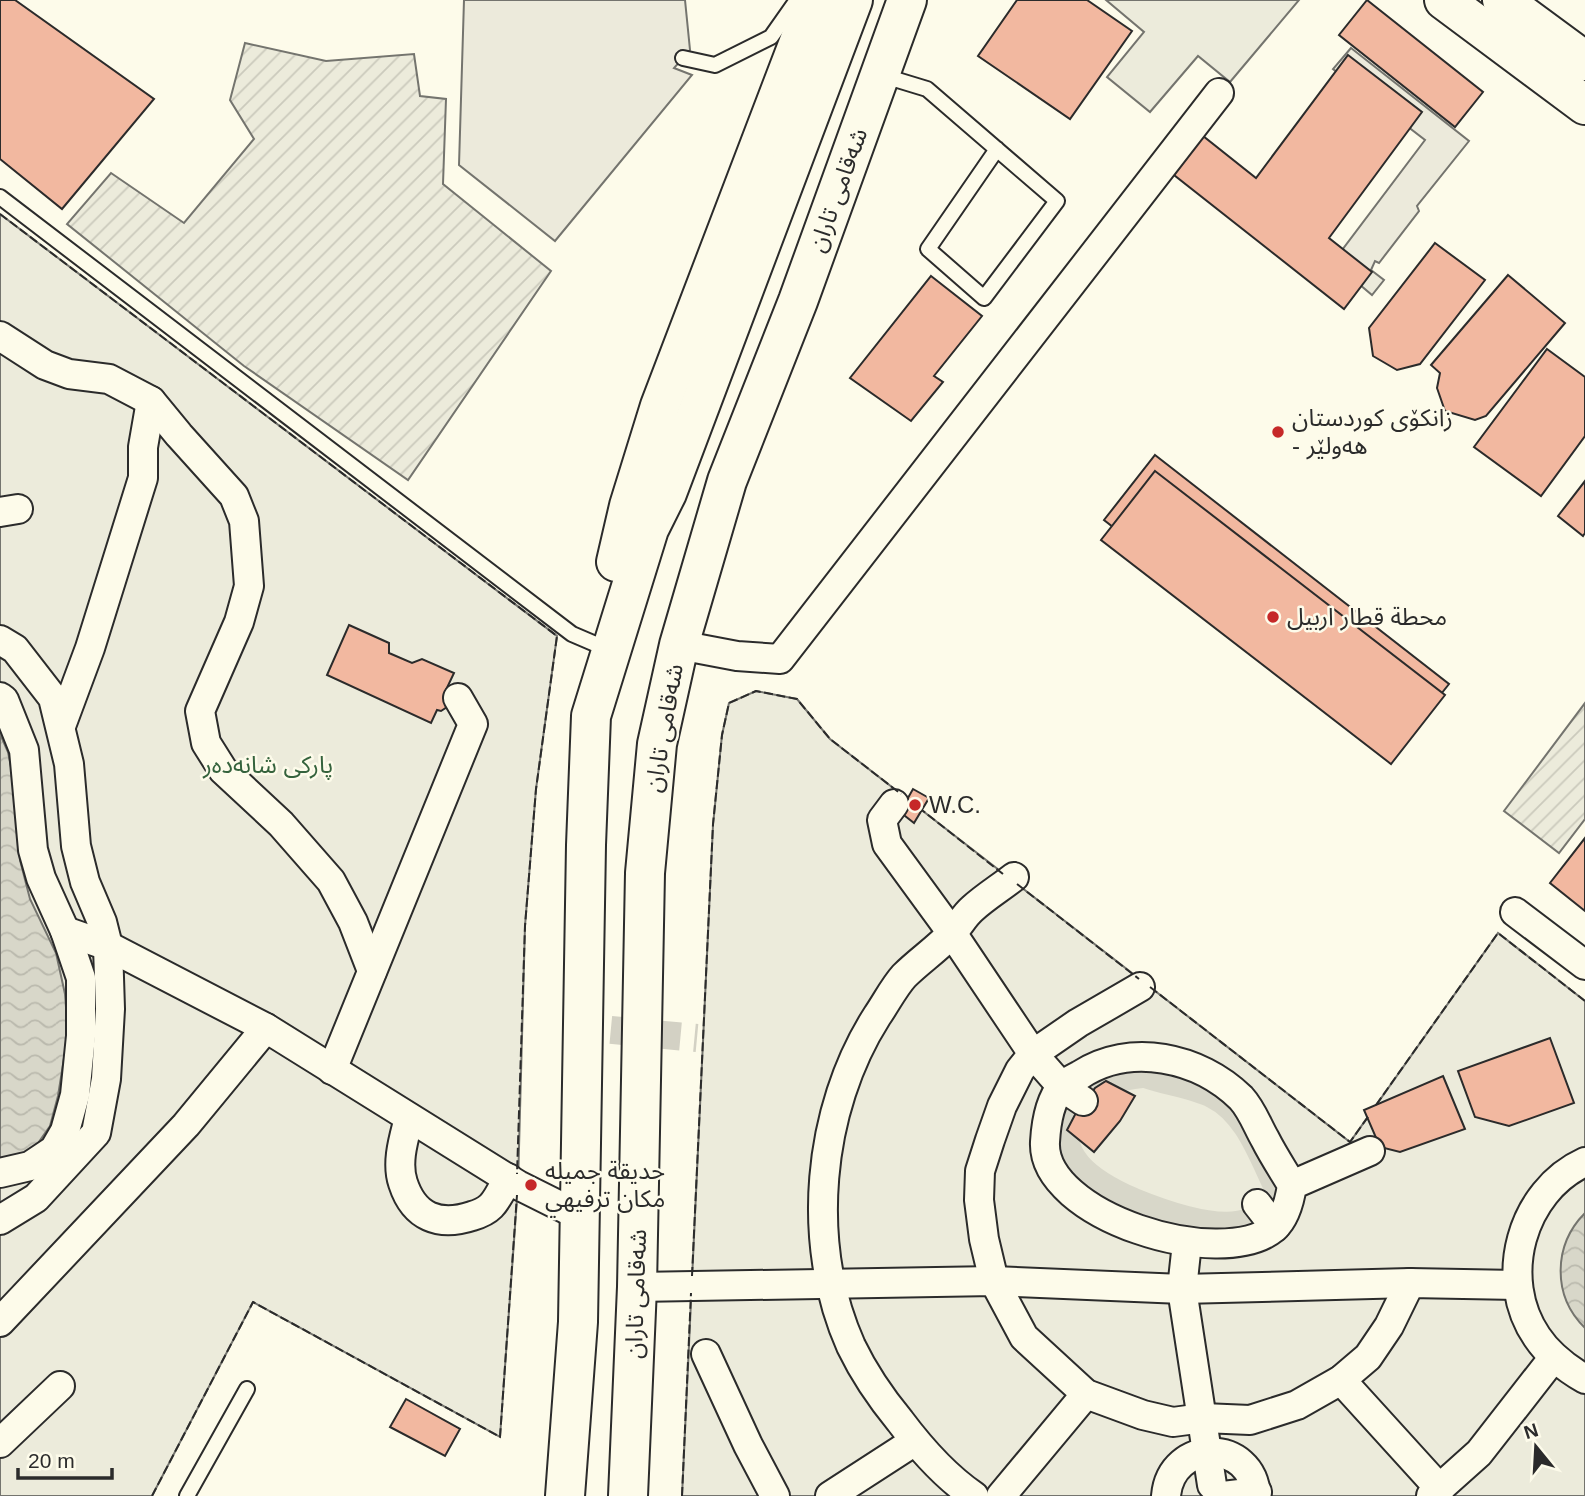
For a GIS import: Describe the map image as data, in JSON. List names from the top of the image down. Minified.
{"streets":{"main road":["شەقامی تاران"]},"parks":["پارکی شانەدەر"],"places":["زانکۆی کوردستان - هەولێر","محطة قطار اربيل","W.C.","حديقة جميله مكان ترفيهي"],"scale_bar":"20 m","north":"top"}
